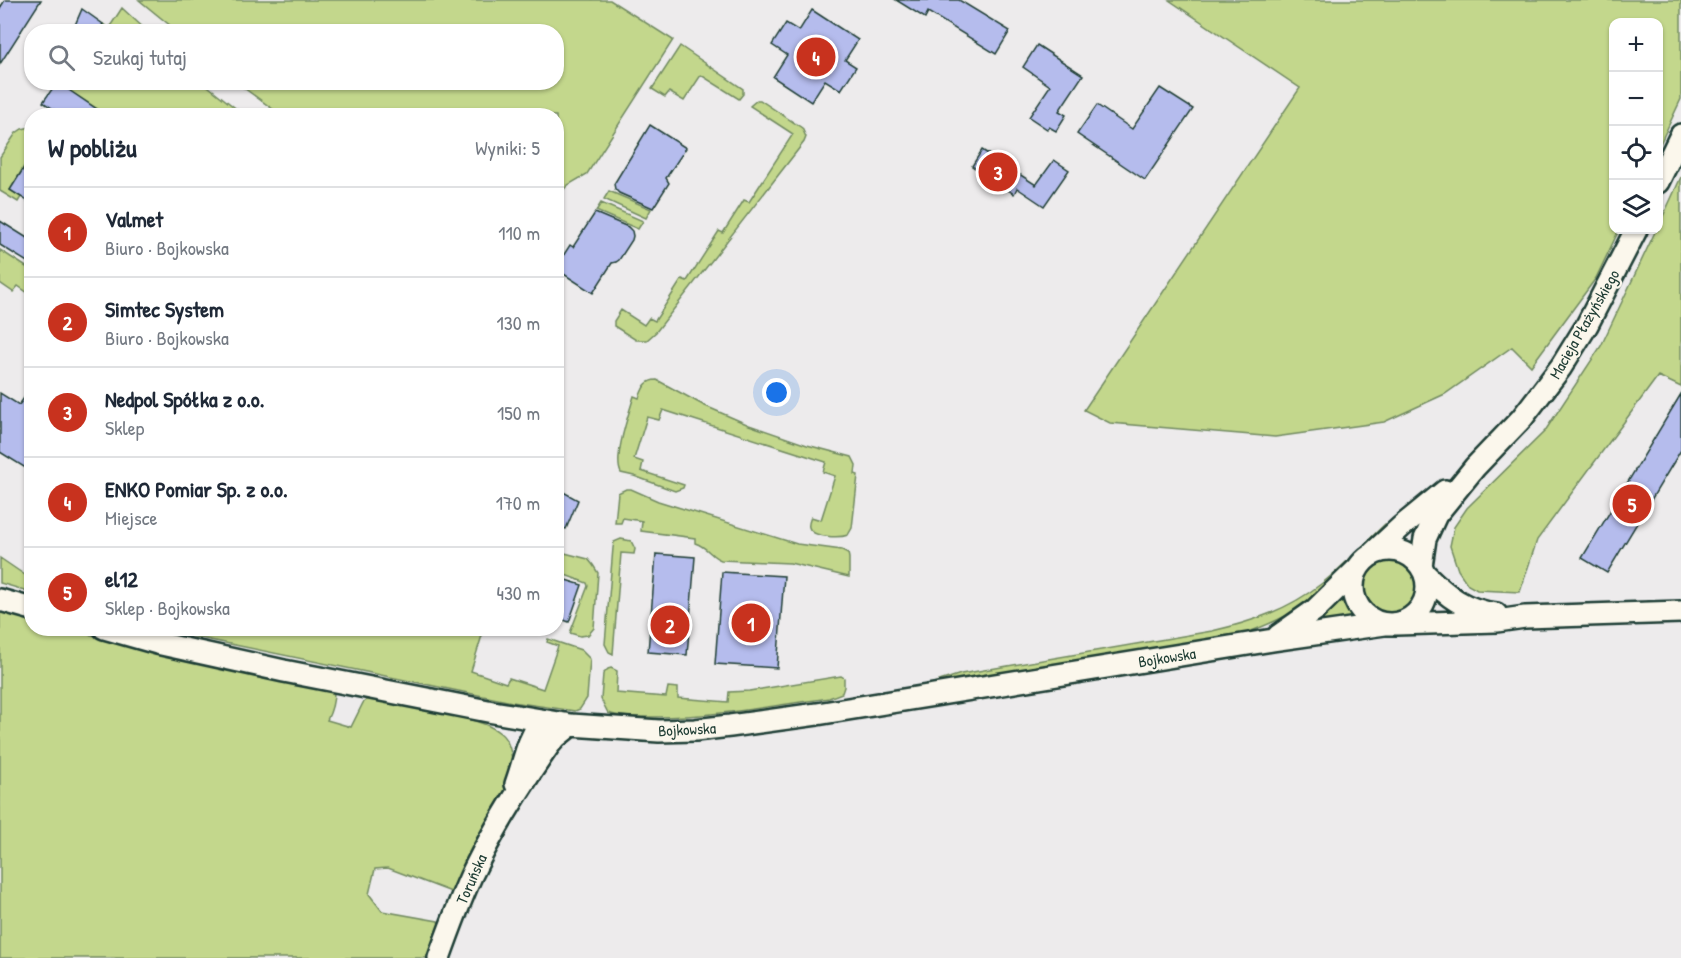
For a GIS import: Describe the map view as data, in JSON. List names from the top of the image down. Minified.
{"streets":{"street":["Macieja Płażyńskiego","Bojkowska","Toruńska"]},"crossings":[["Macieja Płażyńskiego","Bojkowska"],["Bojkowska","Toruńska"]],"page":{"map_buttons":["+","−"],"search":"Szukaj tutaj","pins":["4","3","5","1","2"],"heading":["W pobliżu","Wyniki: 5"],"list":[{"mark":"1","name":"Valmet","note":"Biuro · Bojkowska","value":"110 m"},{"mark":"2","name":"Simtec System","note":"Biuro · Bojkowska","value":"130 m"},{"mark":"3","name":"Nedpol Spółka z o.o.","note":"Sklep","value":"150 m"},{"mark":"4","name":"ENKO Pomiar Sp. z o.o.","note":"Miejsce","value":"170 m"},{"mark":"5","name":"el12","note":"Sklep · Bojkowska","value":"430 m"}]}}
